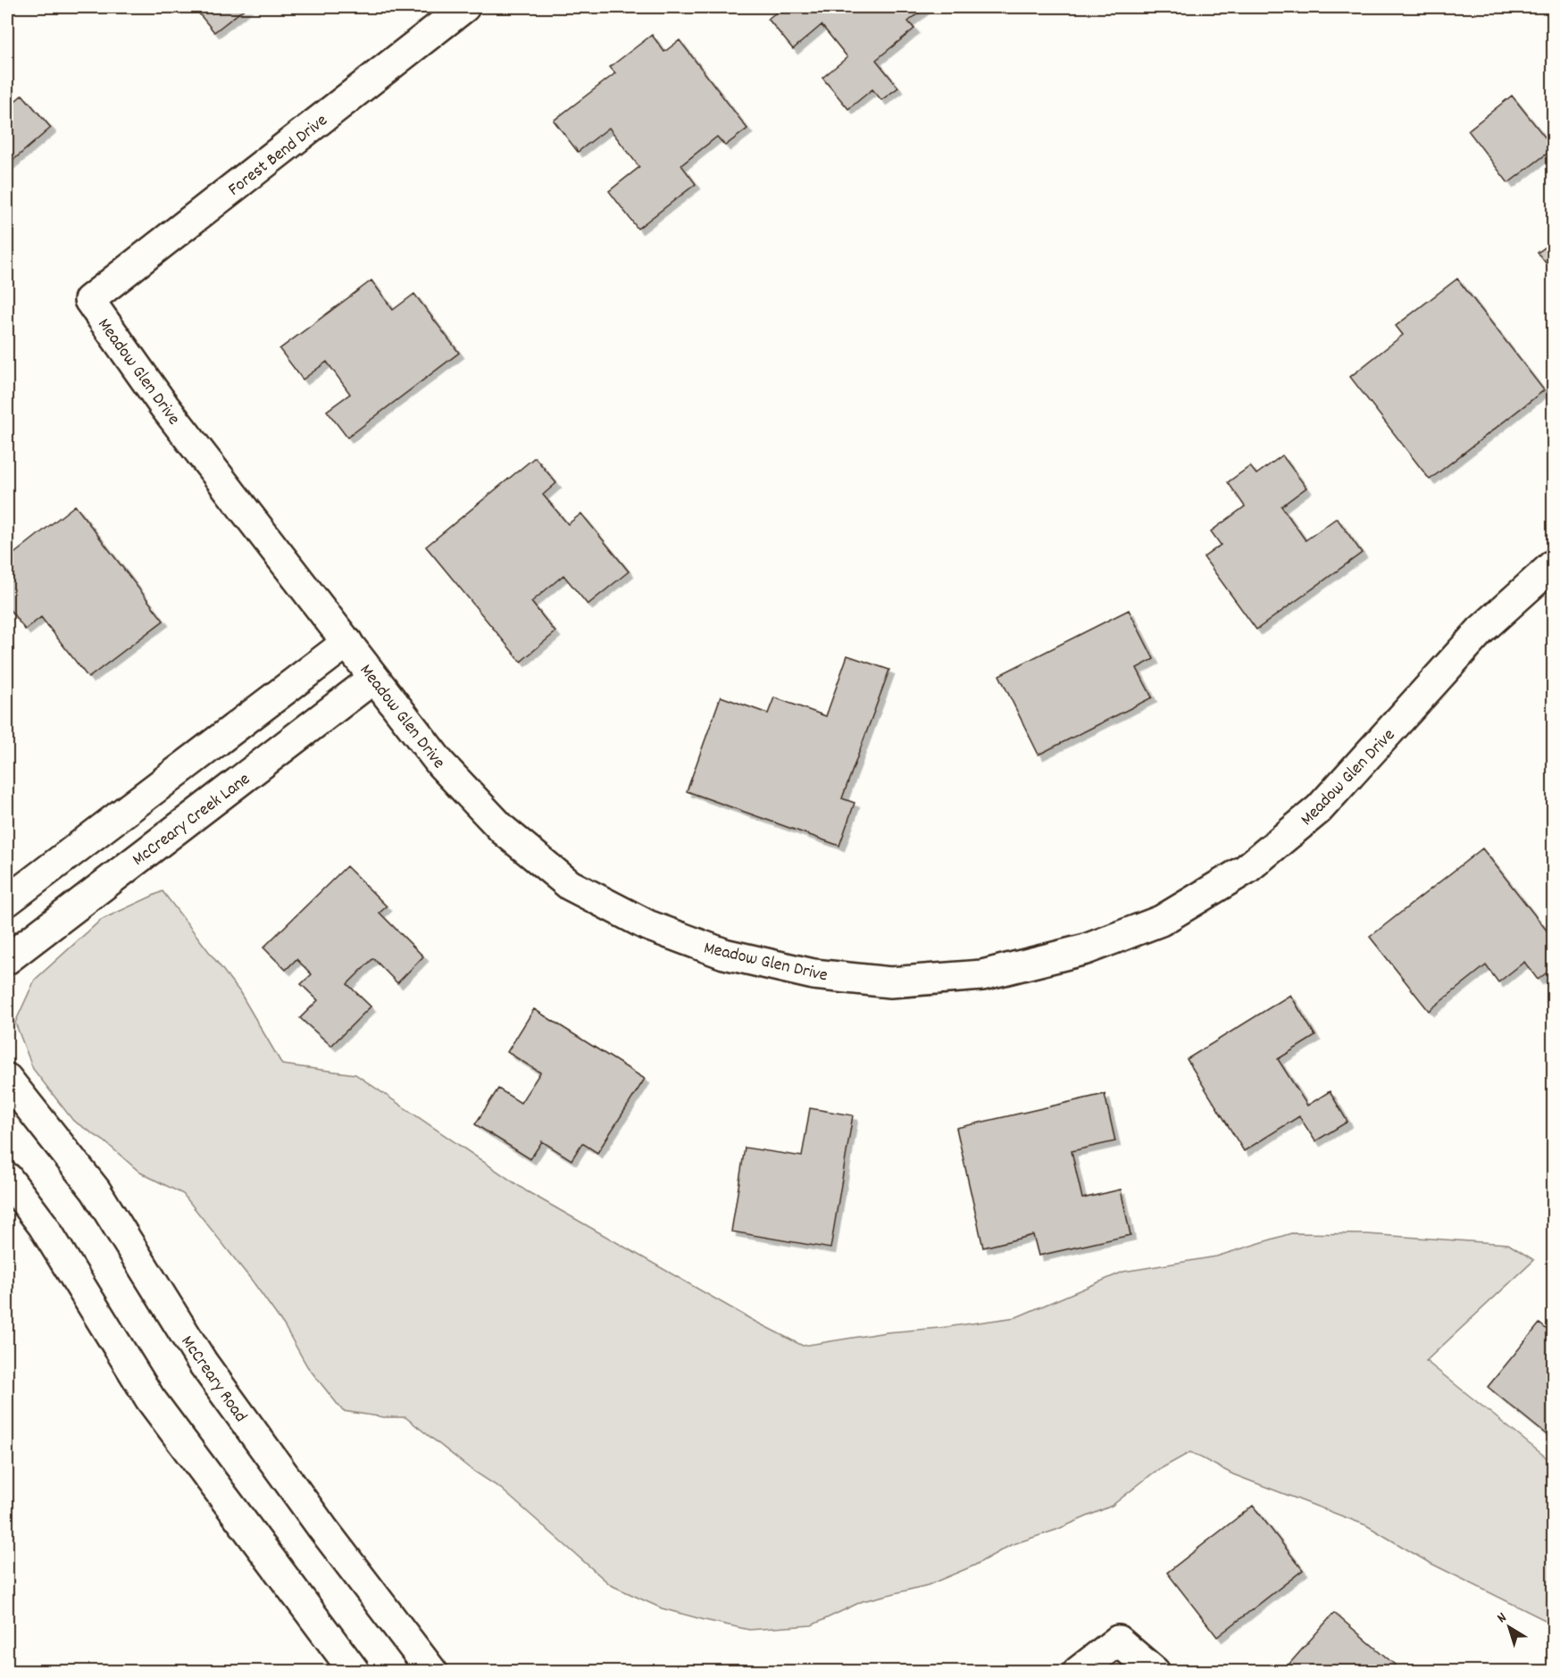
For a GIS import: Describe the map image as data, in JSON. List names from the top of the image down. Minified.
{"streets":{"street":["Forest Bend Drive","Meadow Glen Drive","McCreary Creek Lane","McCreary Road"]},"crossings":[["Forest Bend Drive","Meadow Glen Drive"],["Meadow Glen Drive","McCreary Creek Lane"]],"north":"top left"}
